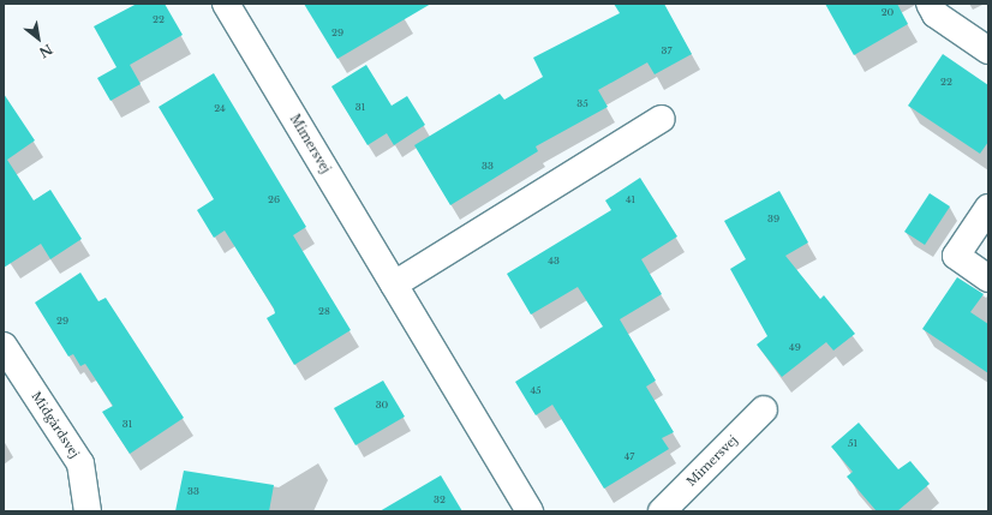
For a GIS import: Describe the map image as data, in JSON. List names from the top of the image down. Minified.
{"streets":{"street":["Mimersvej","Midgårdsvej"]},"house_numbers":["20","22","29","37","22","35","31","24","33","26","41","39","43","28","29","49","45","30","31","51","47","33","32"],"north":"bottom right"}
